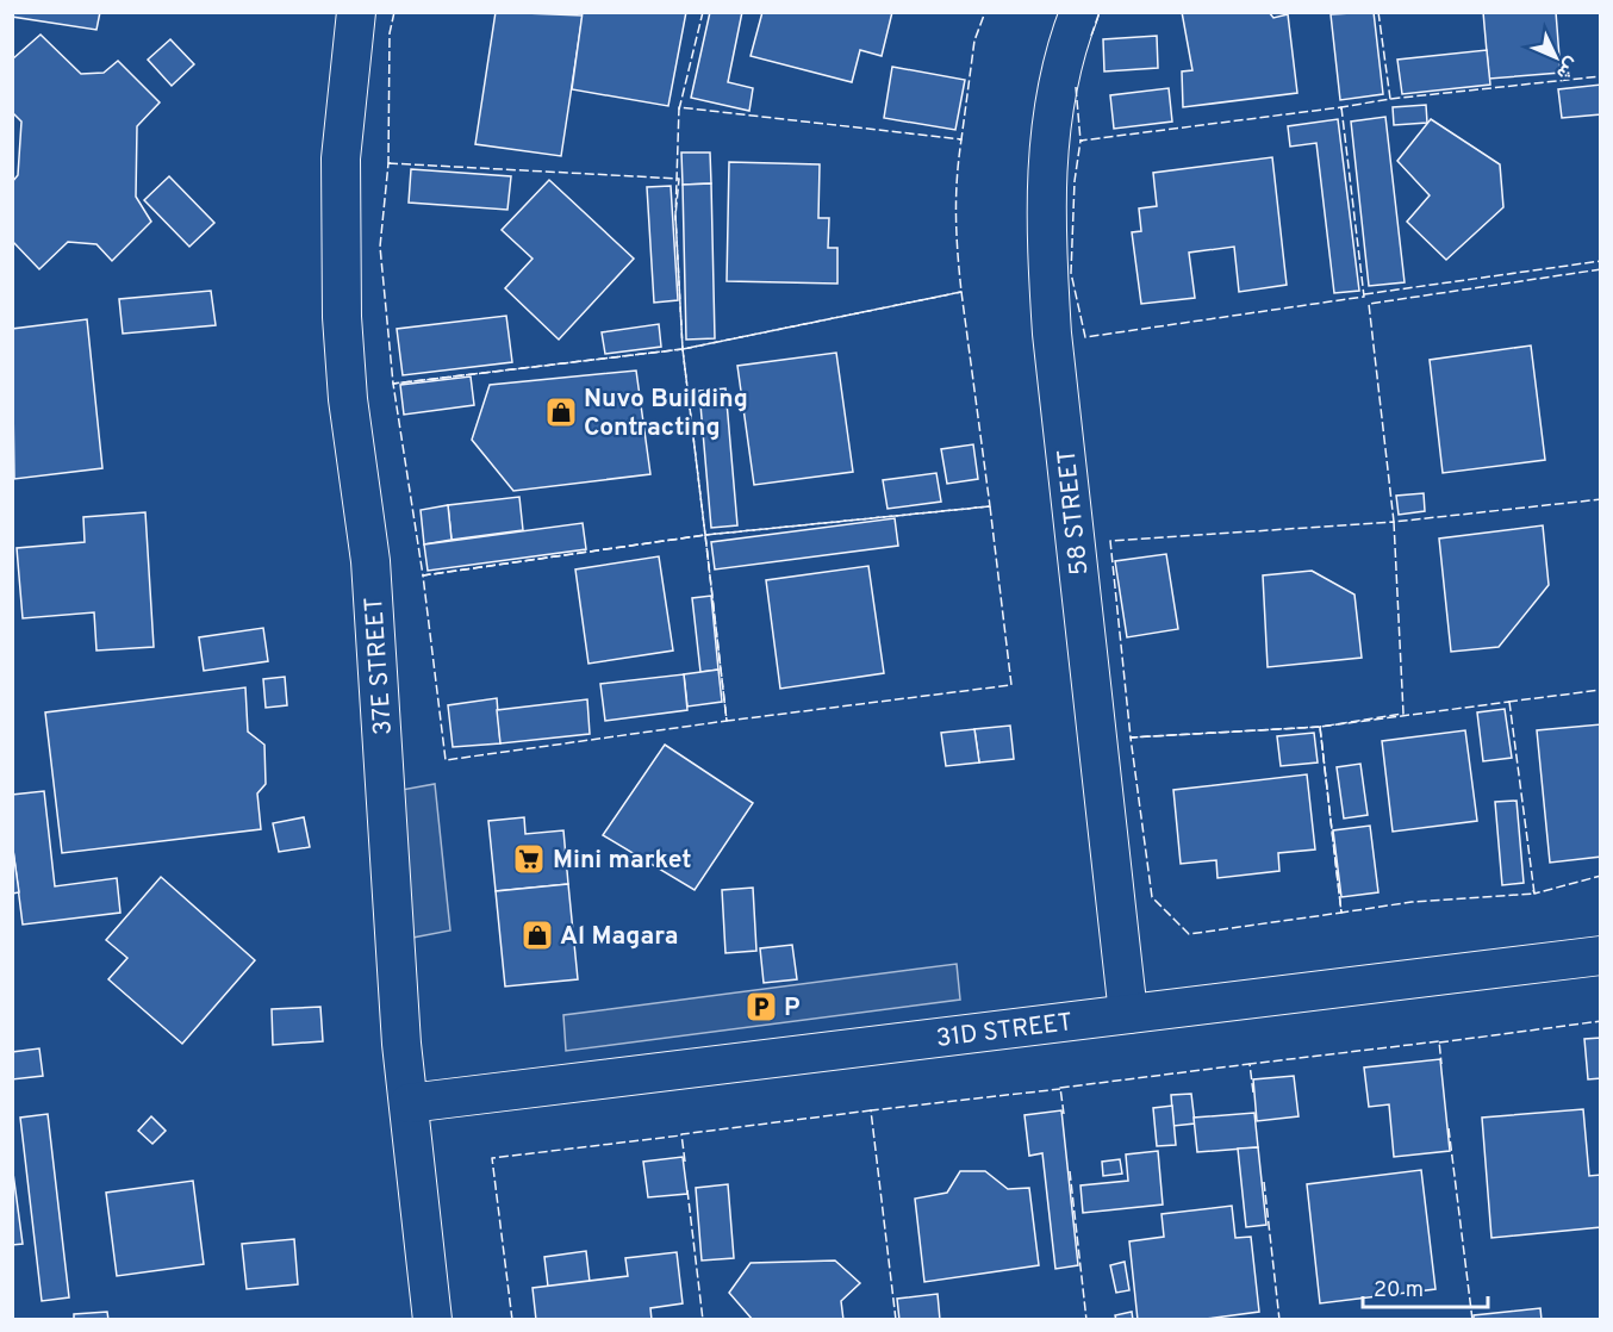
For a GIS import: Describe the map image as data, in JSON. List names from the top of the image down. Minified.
{"streets":{"street":["58 STREET","37E STREET","31D STREET"]},"crossings":[["58 STREET","31D STREET"],["37E STREET","31D STREET"]],"places":{"shop":["Nuvo Building Contracting","Al Magara"],"supermarket":["Mini market"],"parking":["P"]},"scale_bar":"20 m","north":"bottom right"}
